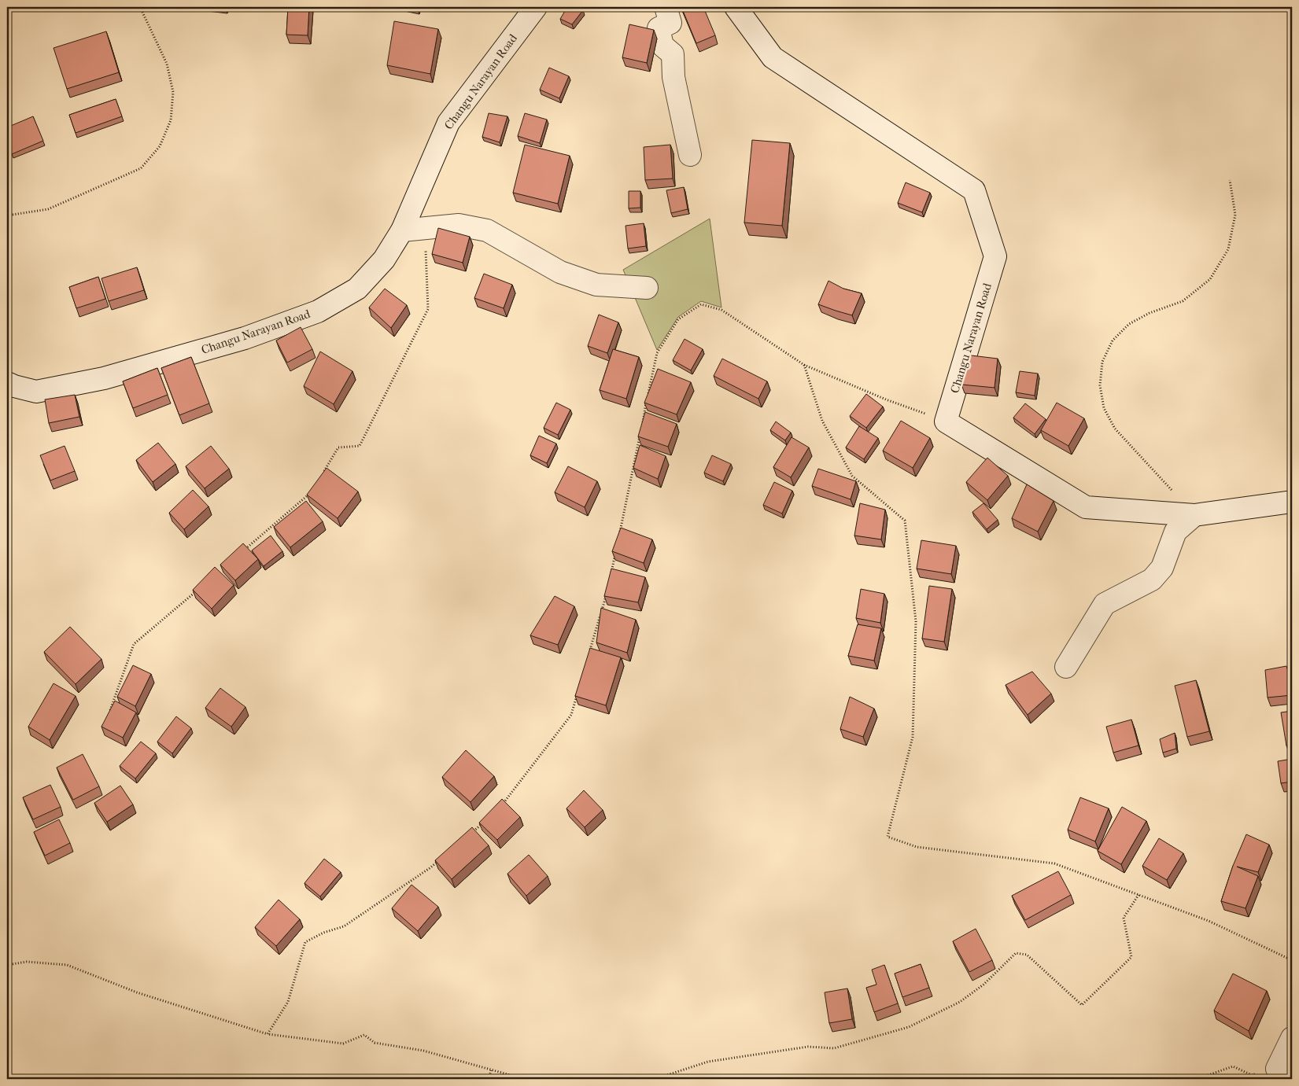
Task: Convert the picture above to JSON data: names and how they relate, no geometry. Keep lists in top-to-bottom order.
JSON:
{
  "streets": {
    "main road": ["Changu Narayan Road"]
  }
}
